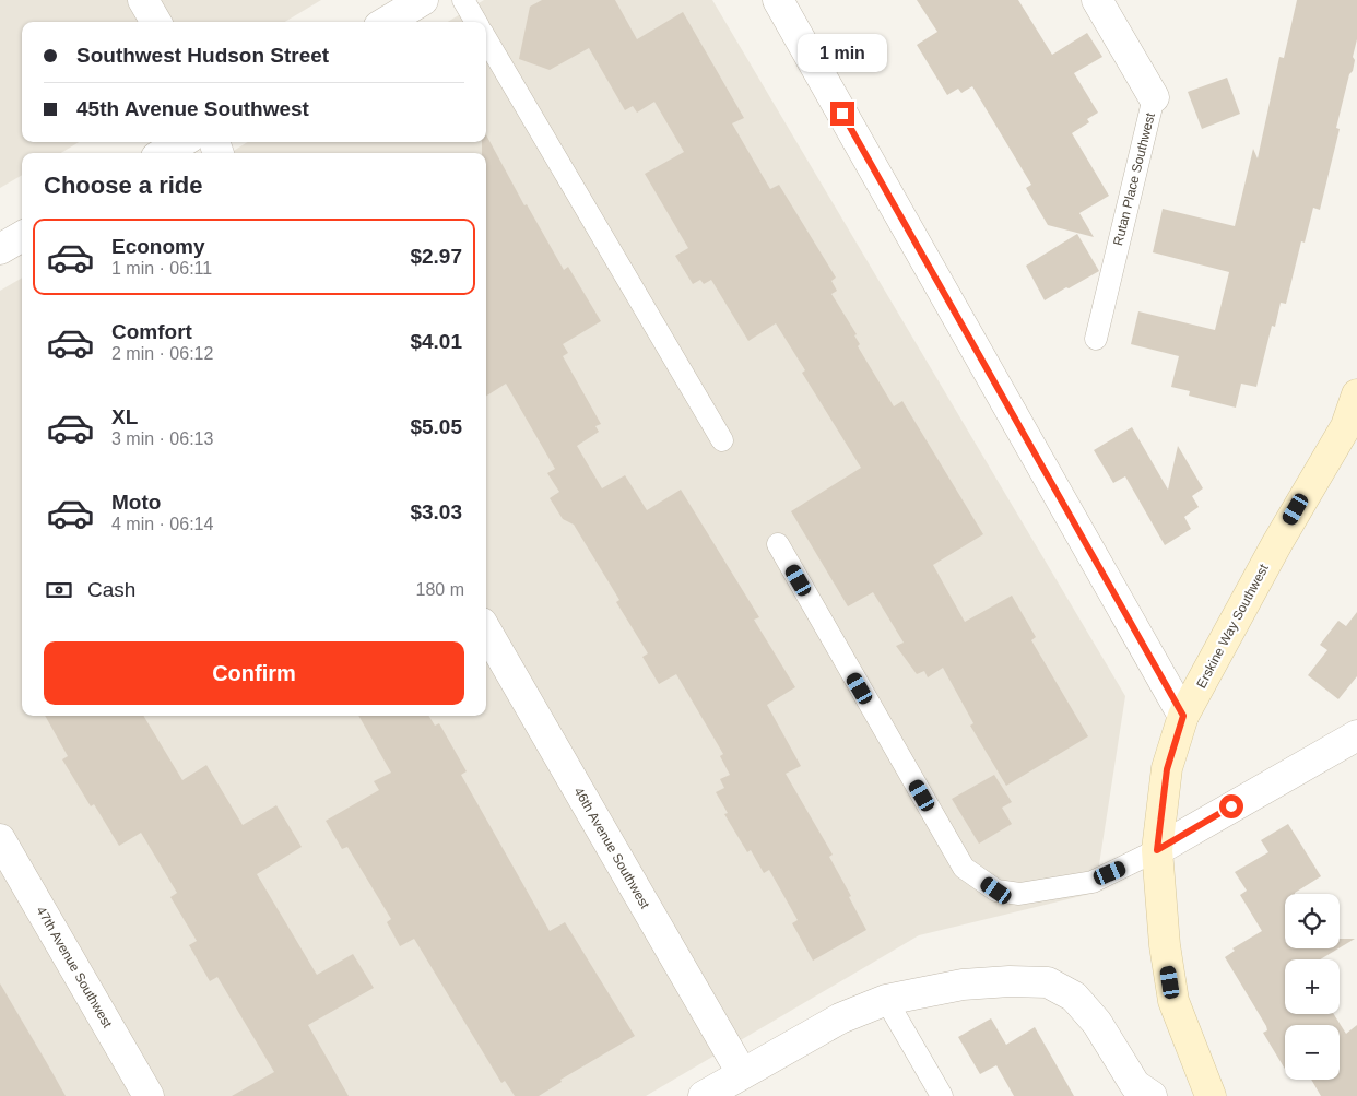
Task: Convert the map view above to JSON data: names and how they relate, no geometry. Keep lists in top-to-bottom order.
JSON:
{
  "streets": {
    "street": [
      "Rutan Place Southwest",
      "Erskine Way Southwest",
      "46th Avenue Southwest",
      "47th Avenue Southwest"
    ]
  },
  "page": {
    "banner": ["Southwest Hudson Street", "45th Avenue Southwest"],
    "bubble": "1 min",
    "heading": "Choose a ride",
    "list": [
      {
        "name": "Economy",
        "note": "1 min · 06:11",
        "value": "$2.97"
      },
      {
        "name": "Comfort",
        "note": "2 min · 06:12",
        "value": "$4.01"
      },
      {
        "name": "XL",
        "note": "3 min · 06:13",
        "value": "$5.05"
      },
      {
        "name": "Moto",
        "note": "4 min · 06:14",
        "value": "$3.03"
      }
    ],
    "pay": ["Cash", "180 m"],
    "buttons": "Confirm",
    "map_buttons": ["+", "−"]
  }
}
